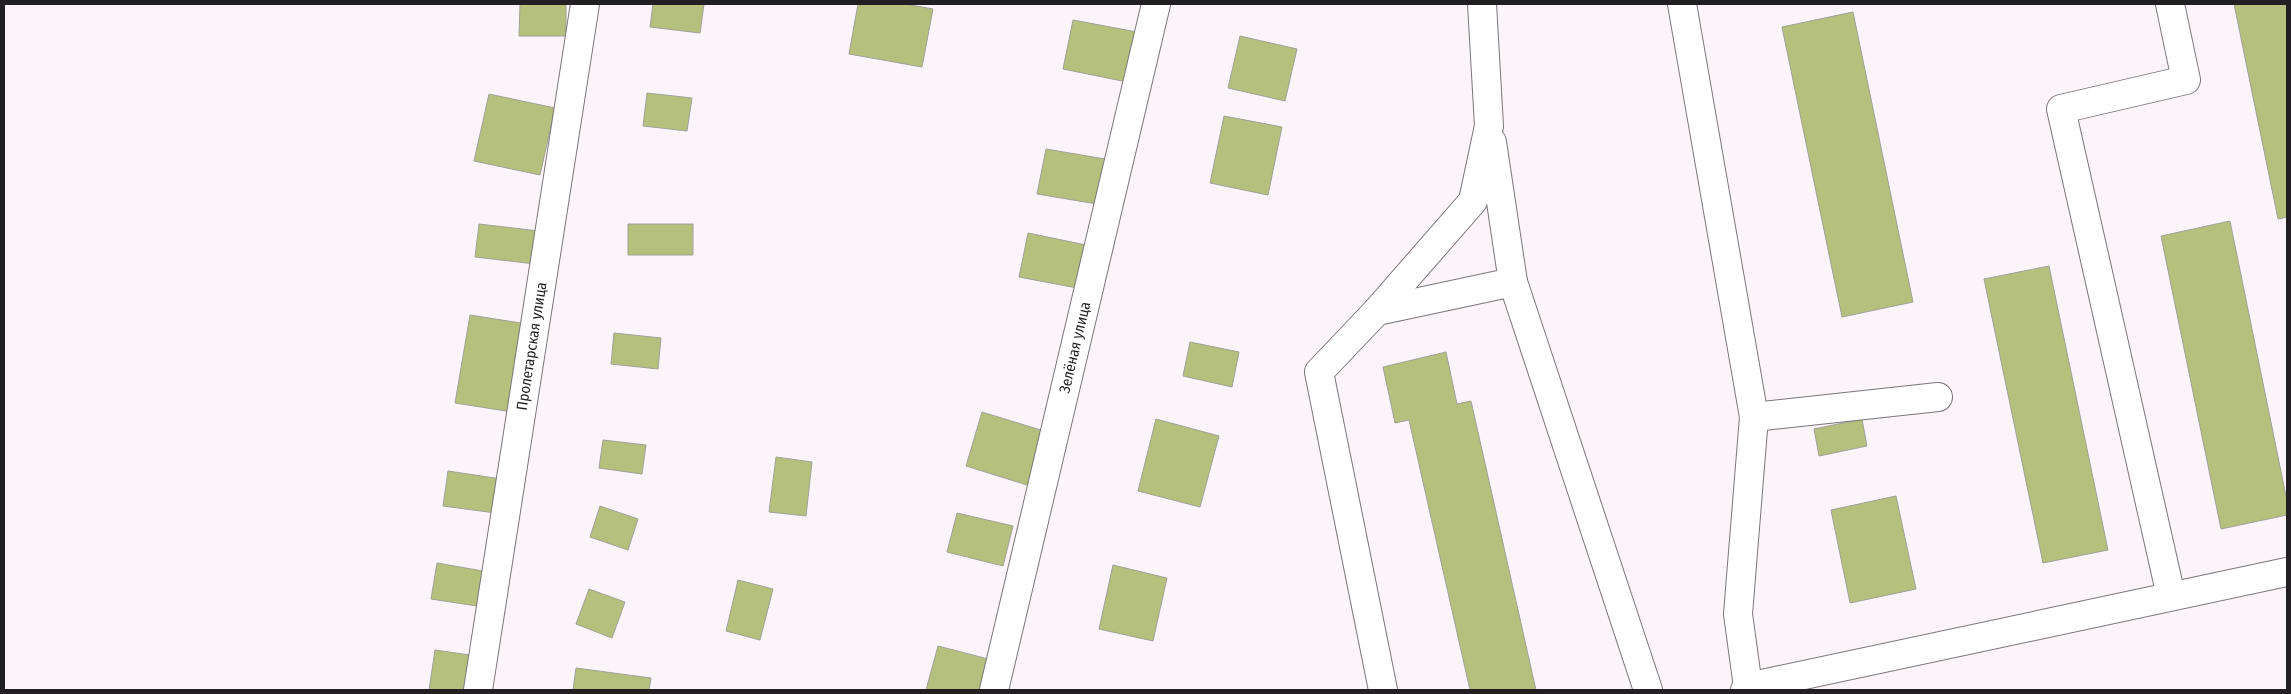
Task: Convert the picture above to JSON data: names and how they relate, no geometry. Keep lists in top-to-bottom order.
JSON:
{
  "streets": {
    "street": ["Пролетарская улица", "Зелёная улица"]
  }
}
